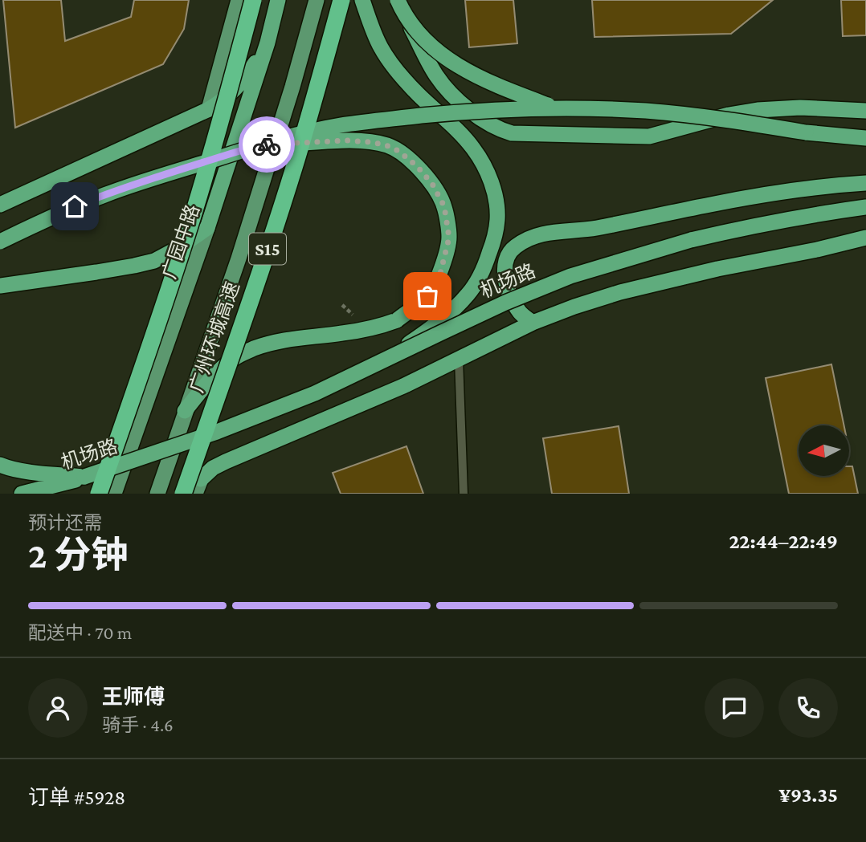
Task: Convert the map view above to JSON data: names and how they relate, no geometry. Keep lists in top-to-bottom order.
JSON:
{
  "streets": {
    "highway": [
      "广园中路",
      "S15",
      "机场路",
      "广州环城高速"
    ]
  },
  "north": "left",
  "page": {
    "heading": ["2 分钟", "预计还需", "22:44–22:49"],
    "panel": [
      "王师傅",
      "骑手 · 4.6",
      "订单 #5928",
      "¥93.35"
    ],
    "bar": "配送中 · 70 m"
  }
}
